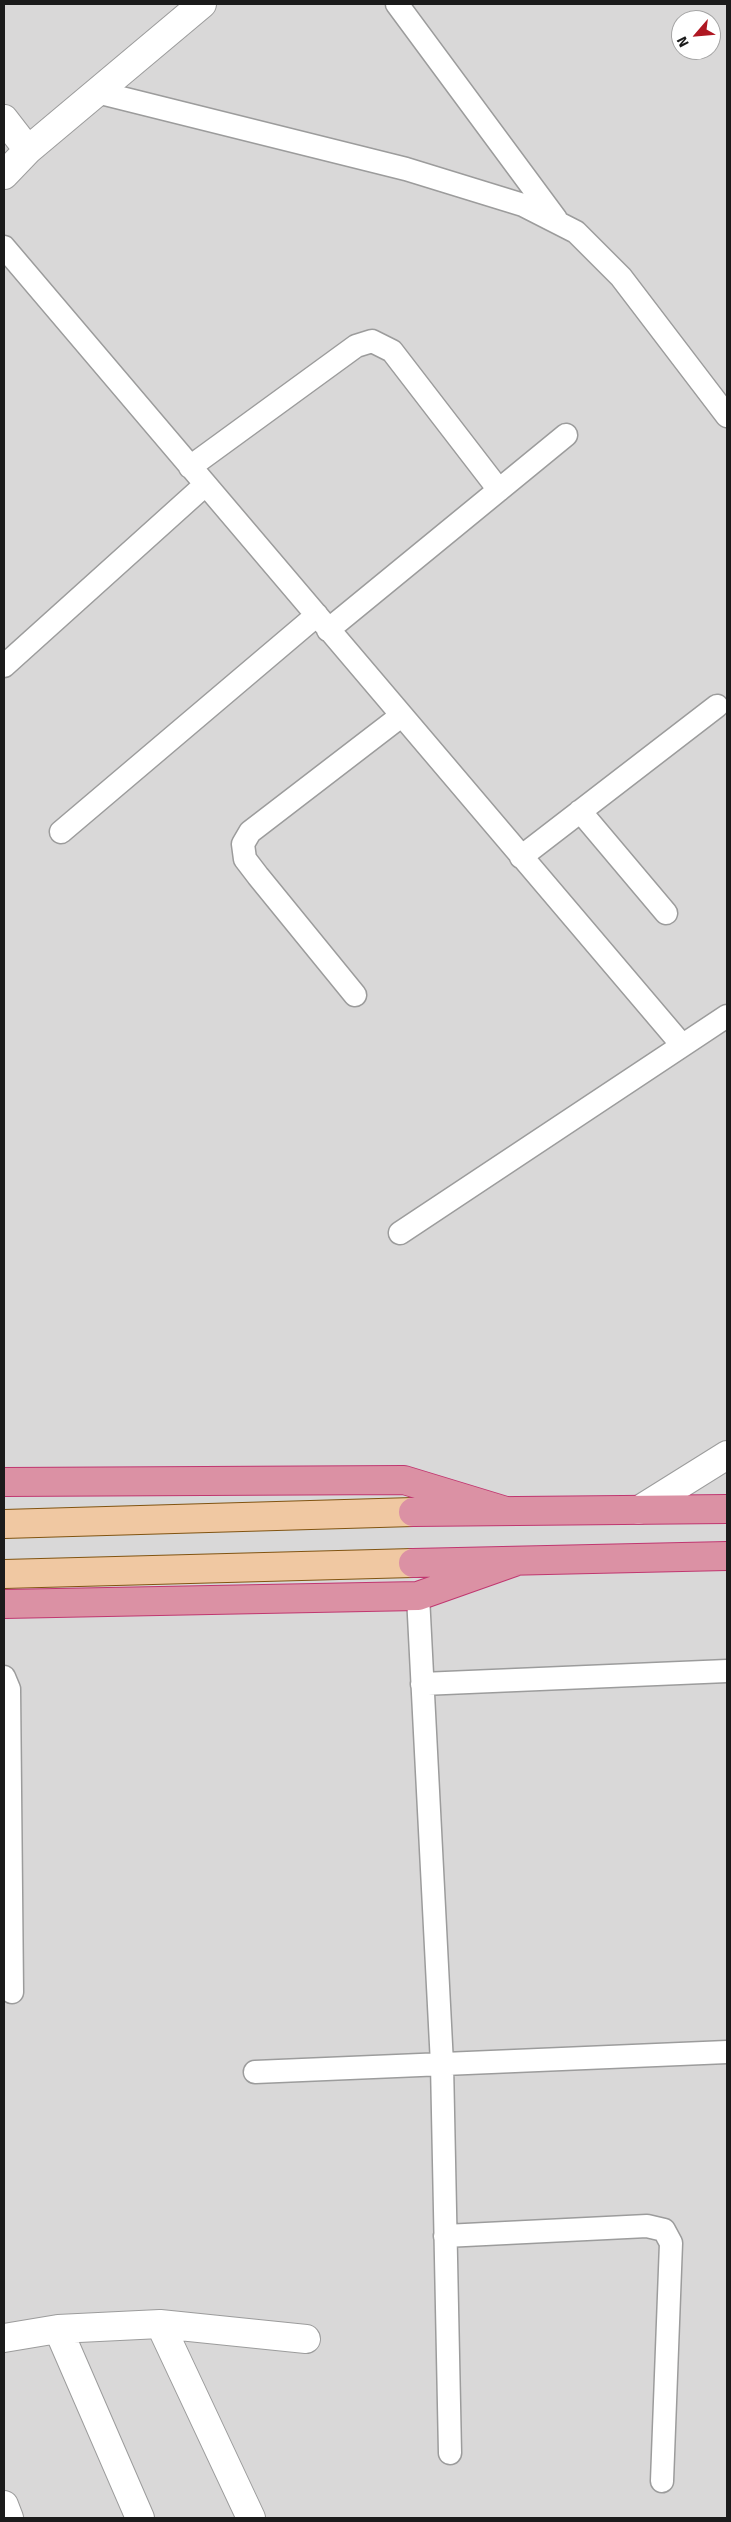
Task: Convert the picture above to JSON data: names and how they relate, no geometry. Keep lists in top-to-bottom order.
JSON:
{
  "north": "bottom left"
}
